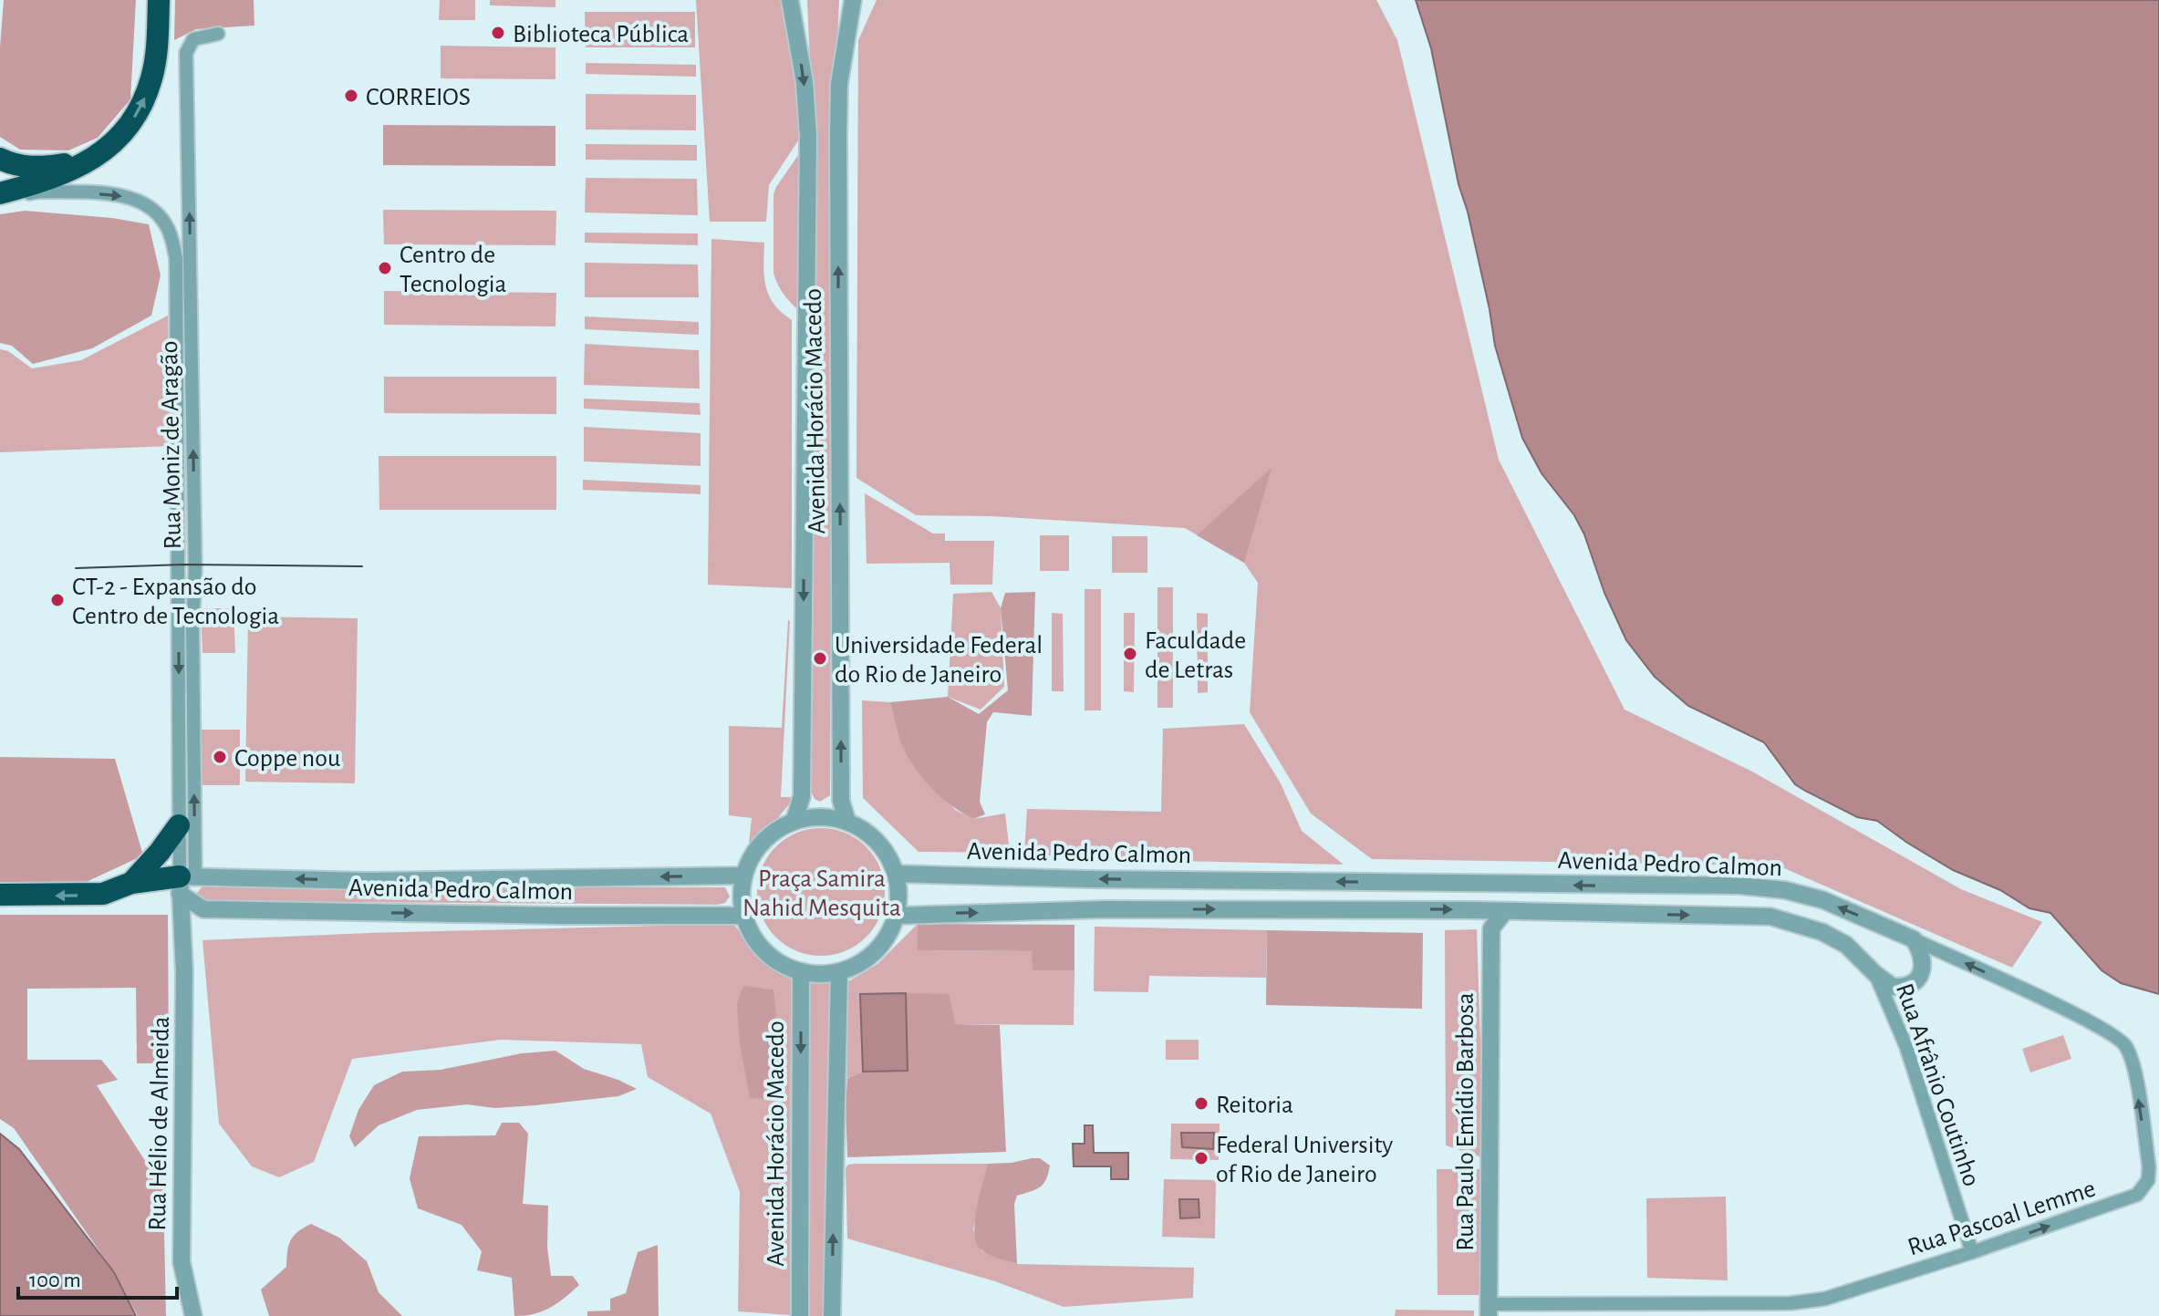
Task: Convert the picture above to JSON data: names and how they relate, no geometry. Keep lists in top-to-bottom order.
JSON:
{
  "streets": {
    "street": [
      "Avenida Horácio Macedo",
      "Rua Moniz de Aragão",
      "Avenida Pedro Calmon",
      "Rua Afrânio Coutinho",
      "Rua Paulo Emídio Barbosa",
      "Rua Hélio de Almeida",
      "Rua Pascoal Lemme"
    ]
  },
  "crossings": [
    ["Avenida Horácio Macedo", "Avenida Pedro Calmon"],
    ["Rua Moniz de Aragão", "Avenida Pedro Calmon"],
    ["Rua Moniz de Aragão", "Rua Hélio de Almeida"],
    ["Avenida Pedro Calmon", "Rua Afrânio Coutinho"],
    ["Avenida Pedro Calmon", "Rua Hélio de Almeida"],
    ["Avenida Pedro Calmon", "Rua Pascoal Lemme"],
    ["Rua Afrânio Coutinho", "Rua Pascoal Lemme"],
    ["Rua Paulo Emídio Barbosa", "Rua Pascoal Lemme"]
  ],
  "parks": ["Praça Samira Nahid Mesquita"],
  "places": [
    "Biblioteca Pública",
    "CORREIOS",
    "Centro de Tecnologia",
    "CT-2 - Expansão do Centro de Tecnologia",
    "Faculdade de Letras",
    "Universidade Federal do Rio de Janeiro",
    "Coppe nou",
    "Reitoria",
    "Federal University of Rio de Janeiro"
  ],
  "scale_bar": "100 m"
}
